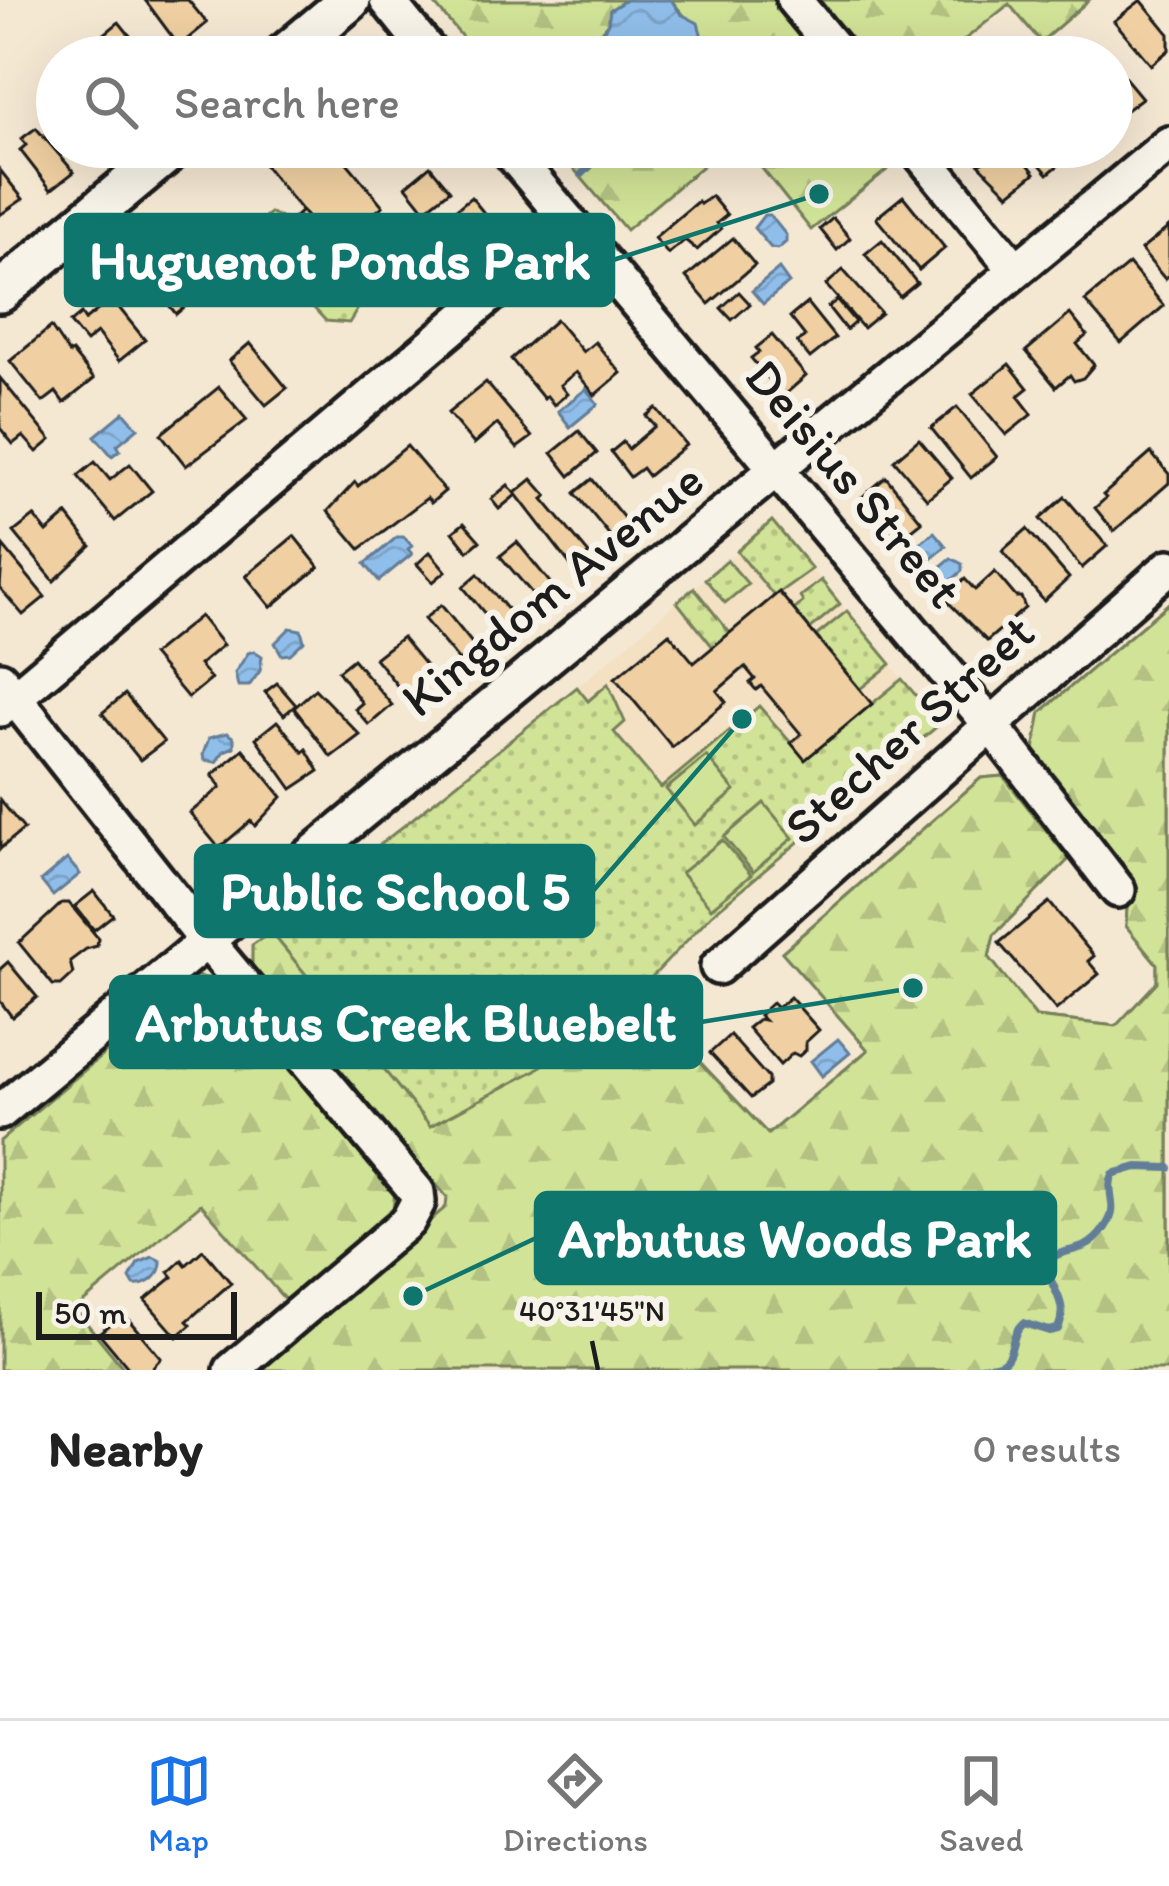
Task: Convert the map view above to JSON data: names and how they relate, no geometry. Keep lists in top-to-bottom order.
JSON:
{
  "streets": {
    "street": ["Deisius Street", "Kingdom Avenue", "Stecher Street"]
  },
  "crossings": [
    ["Deisius Street", "Kingdom Avenue"],
    ["Deisius Street", "Stecher Street"]
  ],
  "places": [
    "Huguenot Ponds Park",
    "Public School 5",
    "Arbutus Creek Bluebelt",
    "Arbutus Woods Park"
  ],
  "scale_bar": "50 m",
  "page": {
    "search": "Search here",
    "scale": "50 m",
    "heading": ["Nearby", "0 results"],
    "nav": ["Map", "Directions", "Saved"]
  },
  "coordinates": ["40°31'45\"N"]
}
